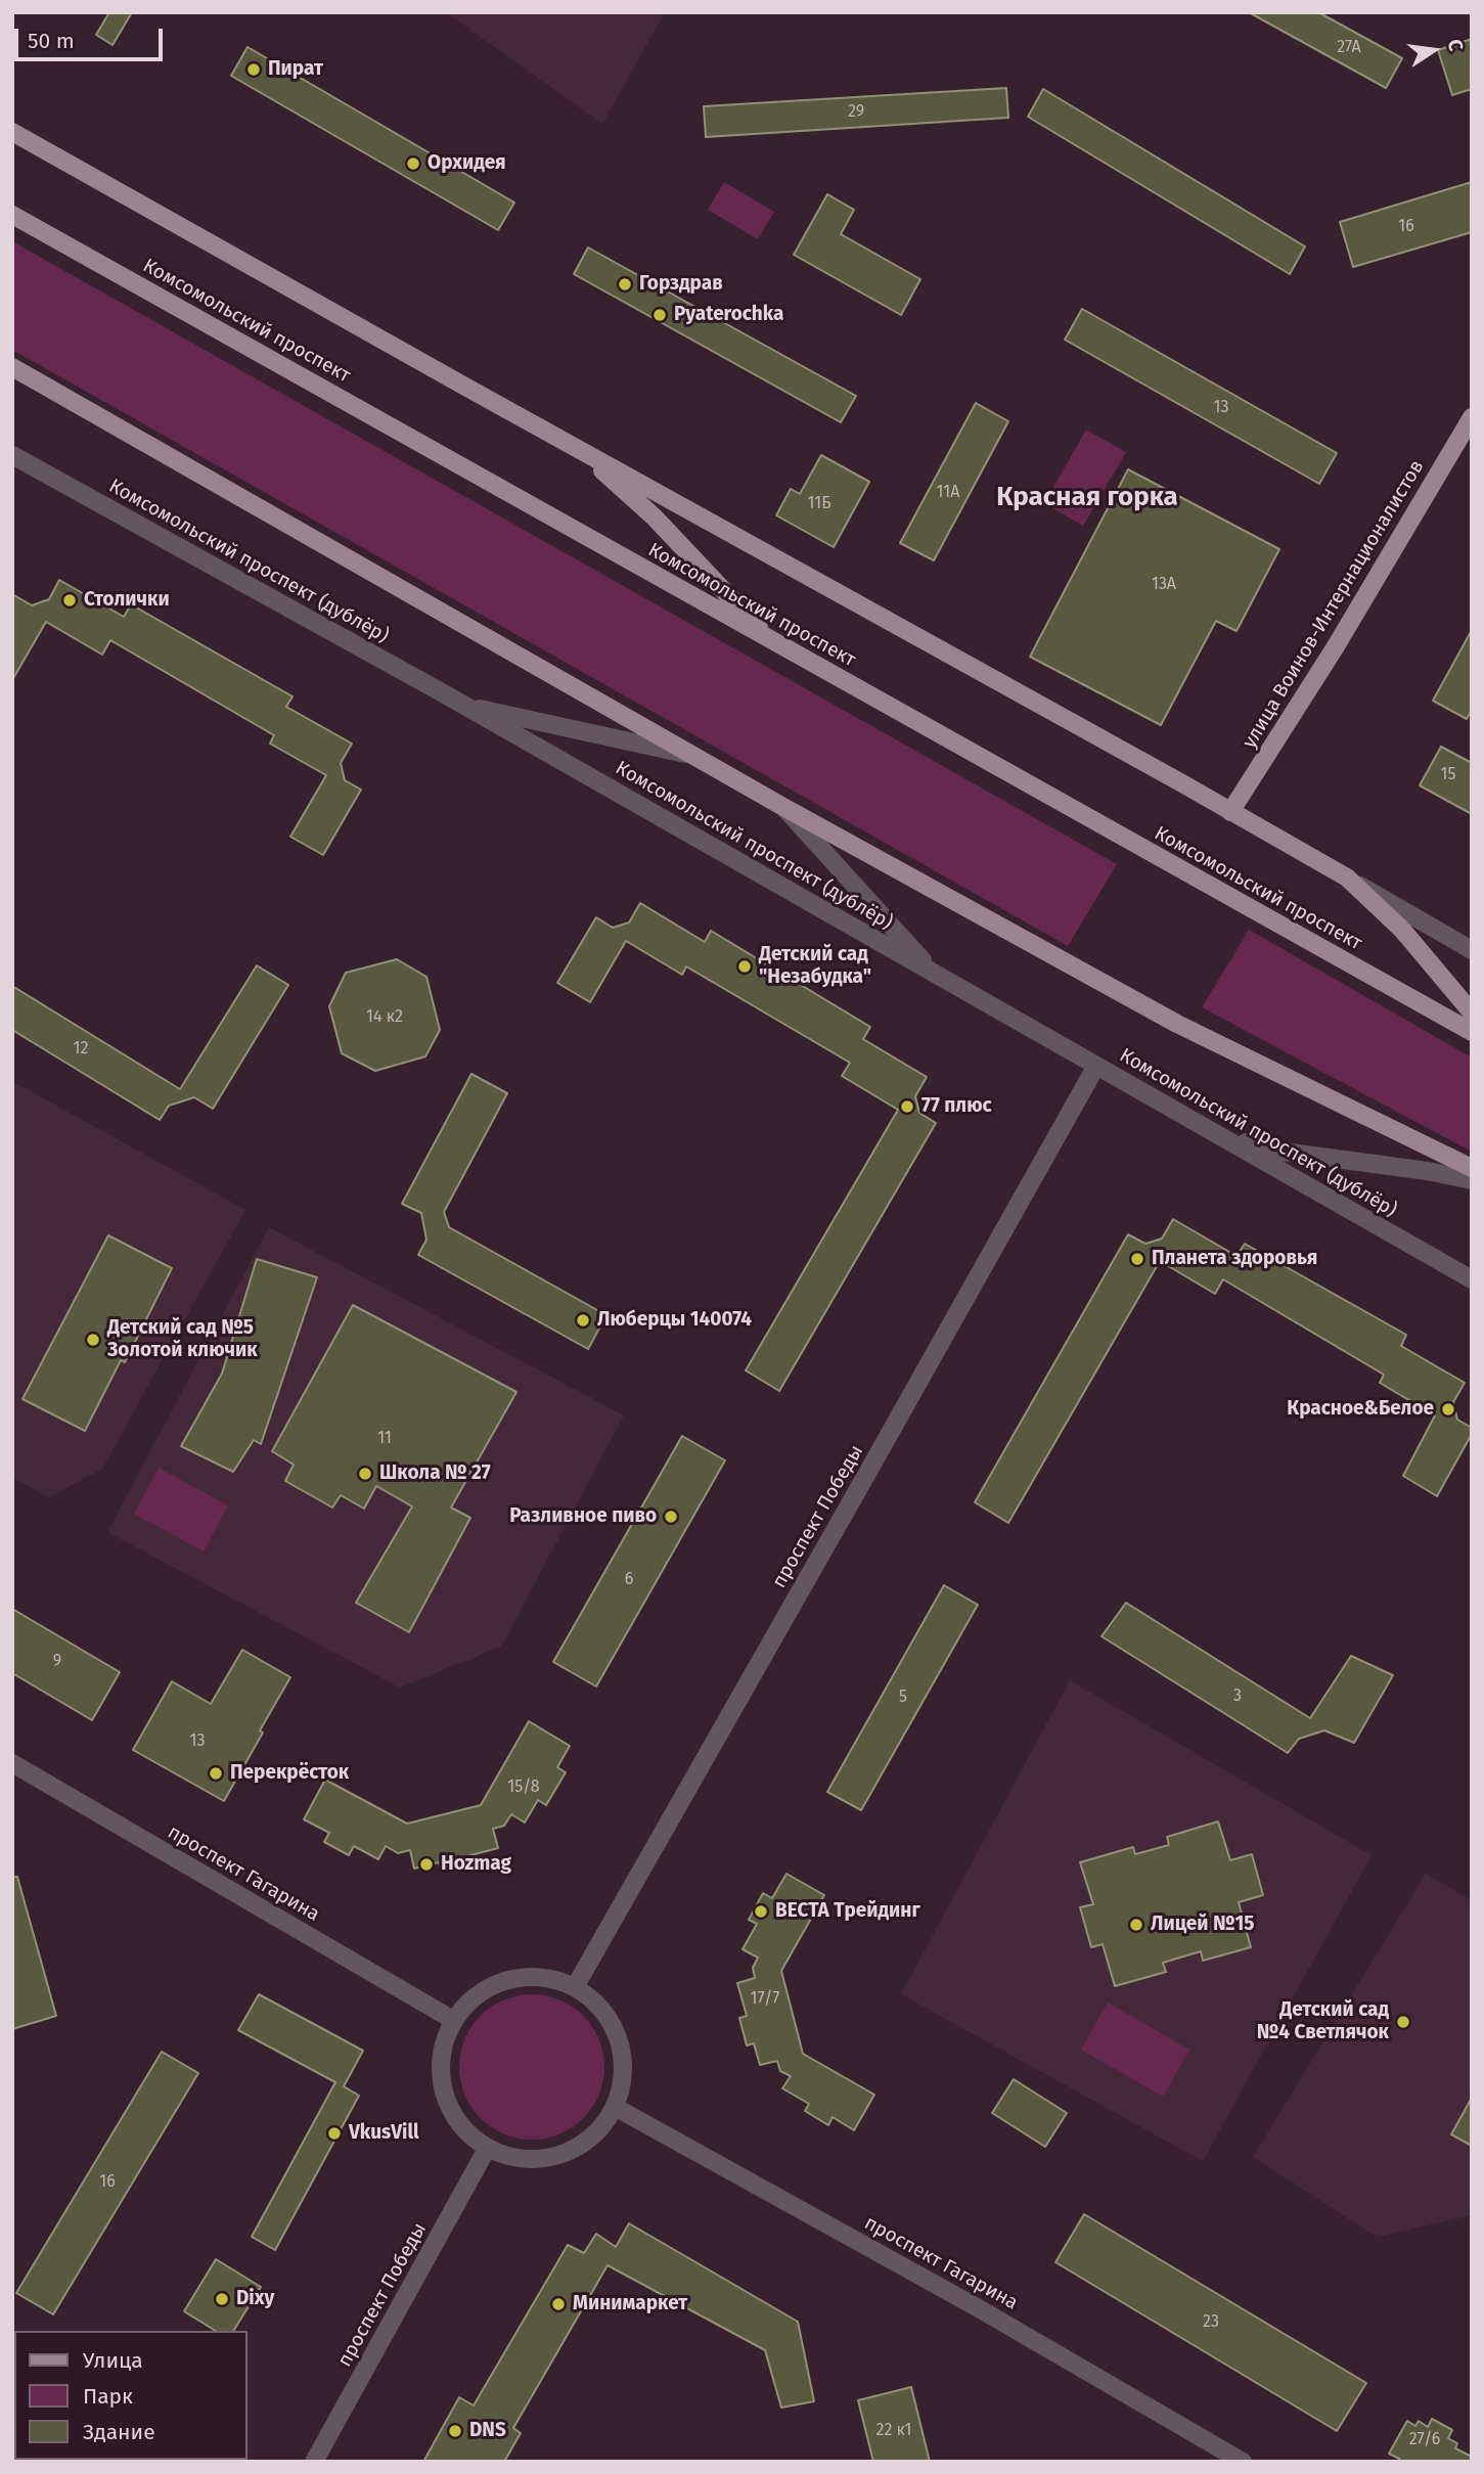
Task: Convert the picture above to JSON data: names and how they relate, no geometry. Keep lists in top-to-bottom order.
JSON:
{
  "streets": {
    "main road": ["Комсомольский проспект", "улица Воинов-Интернационалистов"],
    "street": ["Комсомольский проспект (дублёр)", "проспект Победы", "проспект Гагарина"]
  },
  "crossings": [
    ["Комсомольский проспект (дублёр)", "проспект Победы"],
    ["проспект Победы", "проспект Гагарина"]
  ],
  "districts": ["Красная горка"],
  "places": [
    "Пират",
    "Орхидея",
    "Горздрав",
    "Pyaterochka",
    "Столички",
    "Детский сад \"Незабудка\"",
    "77 плюс",
    "Планета здоровья",
    "Люберцы 140074",
    "Детский сад №5 Золотой ключик",
    "Красное&Белое",
    "Школа № 27",
    "Разливное пиво",
    "Перекрёсток",
    "Hozmag",
    "ВЕСТА Трейдинг",
    "Лицей №15",
    "Детский сад №4 Светлячок",
    "VkusVill",
    "Dixy",
    "Минимаркет",
    "DNS"
  ],
  "house_numbers": [
    "27А",
    "29",
    "16",
    "13",
    "11А",
    "11Б",
    "13А",
    "15",
    "14 к2",
    "12",
    "11",
    "6",
    "9",
    "3",
    "5",
    "13",
    "15/8",
    "17/7",
    "16",
    "23",
    "22 к1",
    "27/6"
  ],
  "legend": ["Улица", "Парк", "Здание"],
  "scale_bar": "50 m",
  "north": "right"
}
